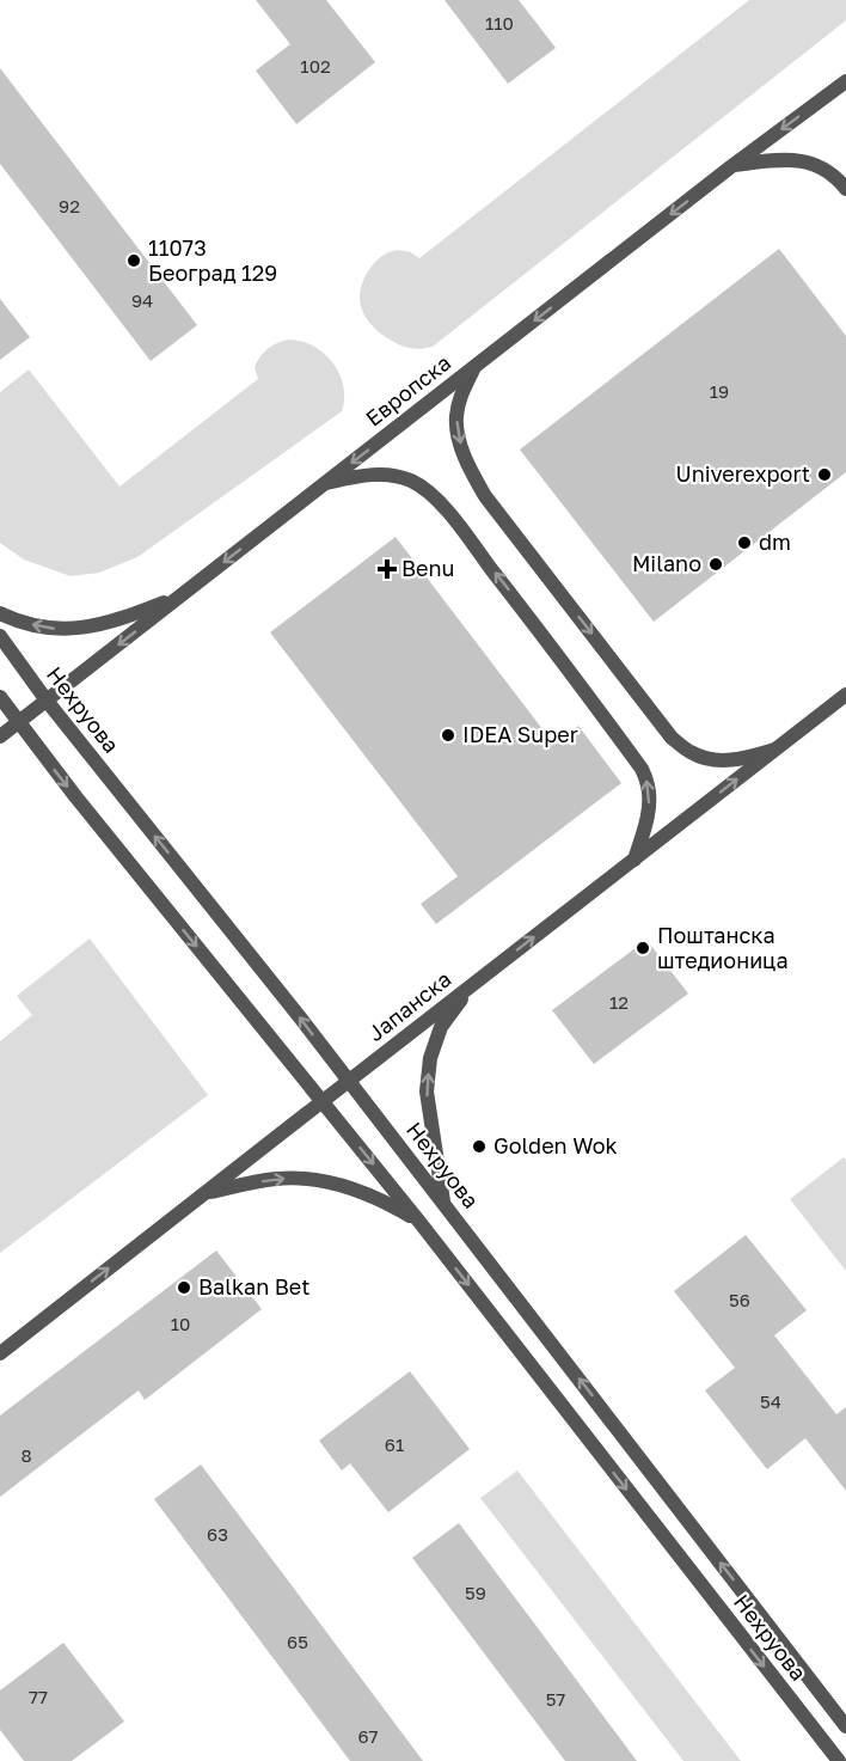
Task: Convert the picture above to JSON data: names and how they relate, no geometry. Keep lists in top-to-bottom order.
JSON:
{
  "streets": {
    "street": ["Европска", "Нехруова", "Јапанска"]
  },
  "crossings": [
    ["Европска", "Нехруова"],
    ["Нехруова", "Јапанска"]
  ],
  "one_way": ["Европска", "Јапанска"],
  "places": {
    "other": [
      "11073 Београд 129",
      "Univerexport",
      "dm",
      "Milano",
      "IDEA Super",
      "Поштанска штедионица",
      "Golden Wok",
      "Balkan Bet"
    ],
    "health": ["Benu"]
  },
  "house_numbers": [
    "110",
    "102",
    "92",
    "94",
    "19",
    "12",
    "56",
    "10",
    "54",
    "61",
    "8",
    "63",
    "59",
    "65",
    "77",
    "57",
    "67"
  ]
}
